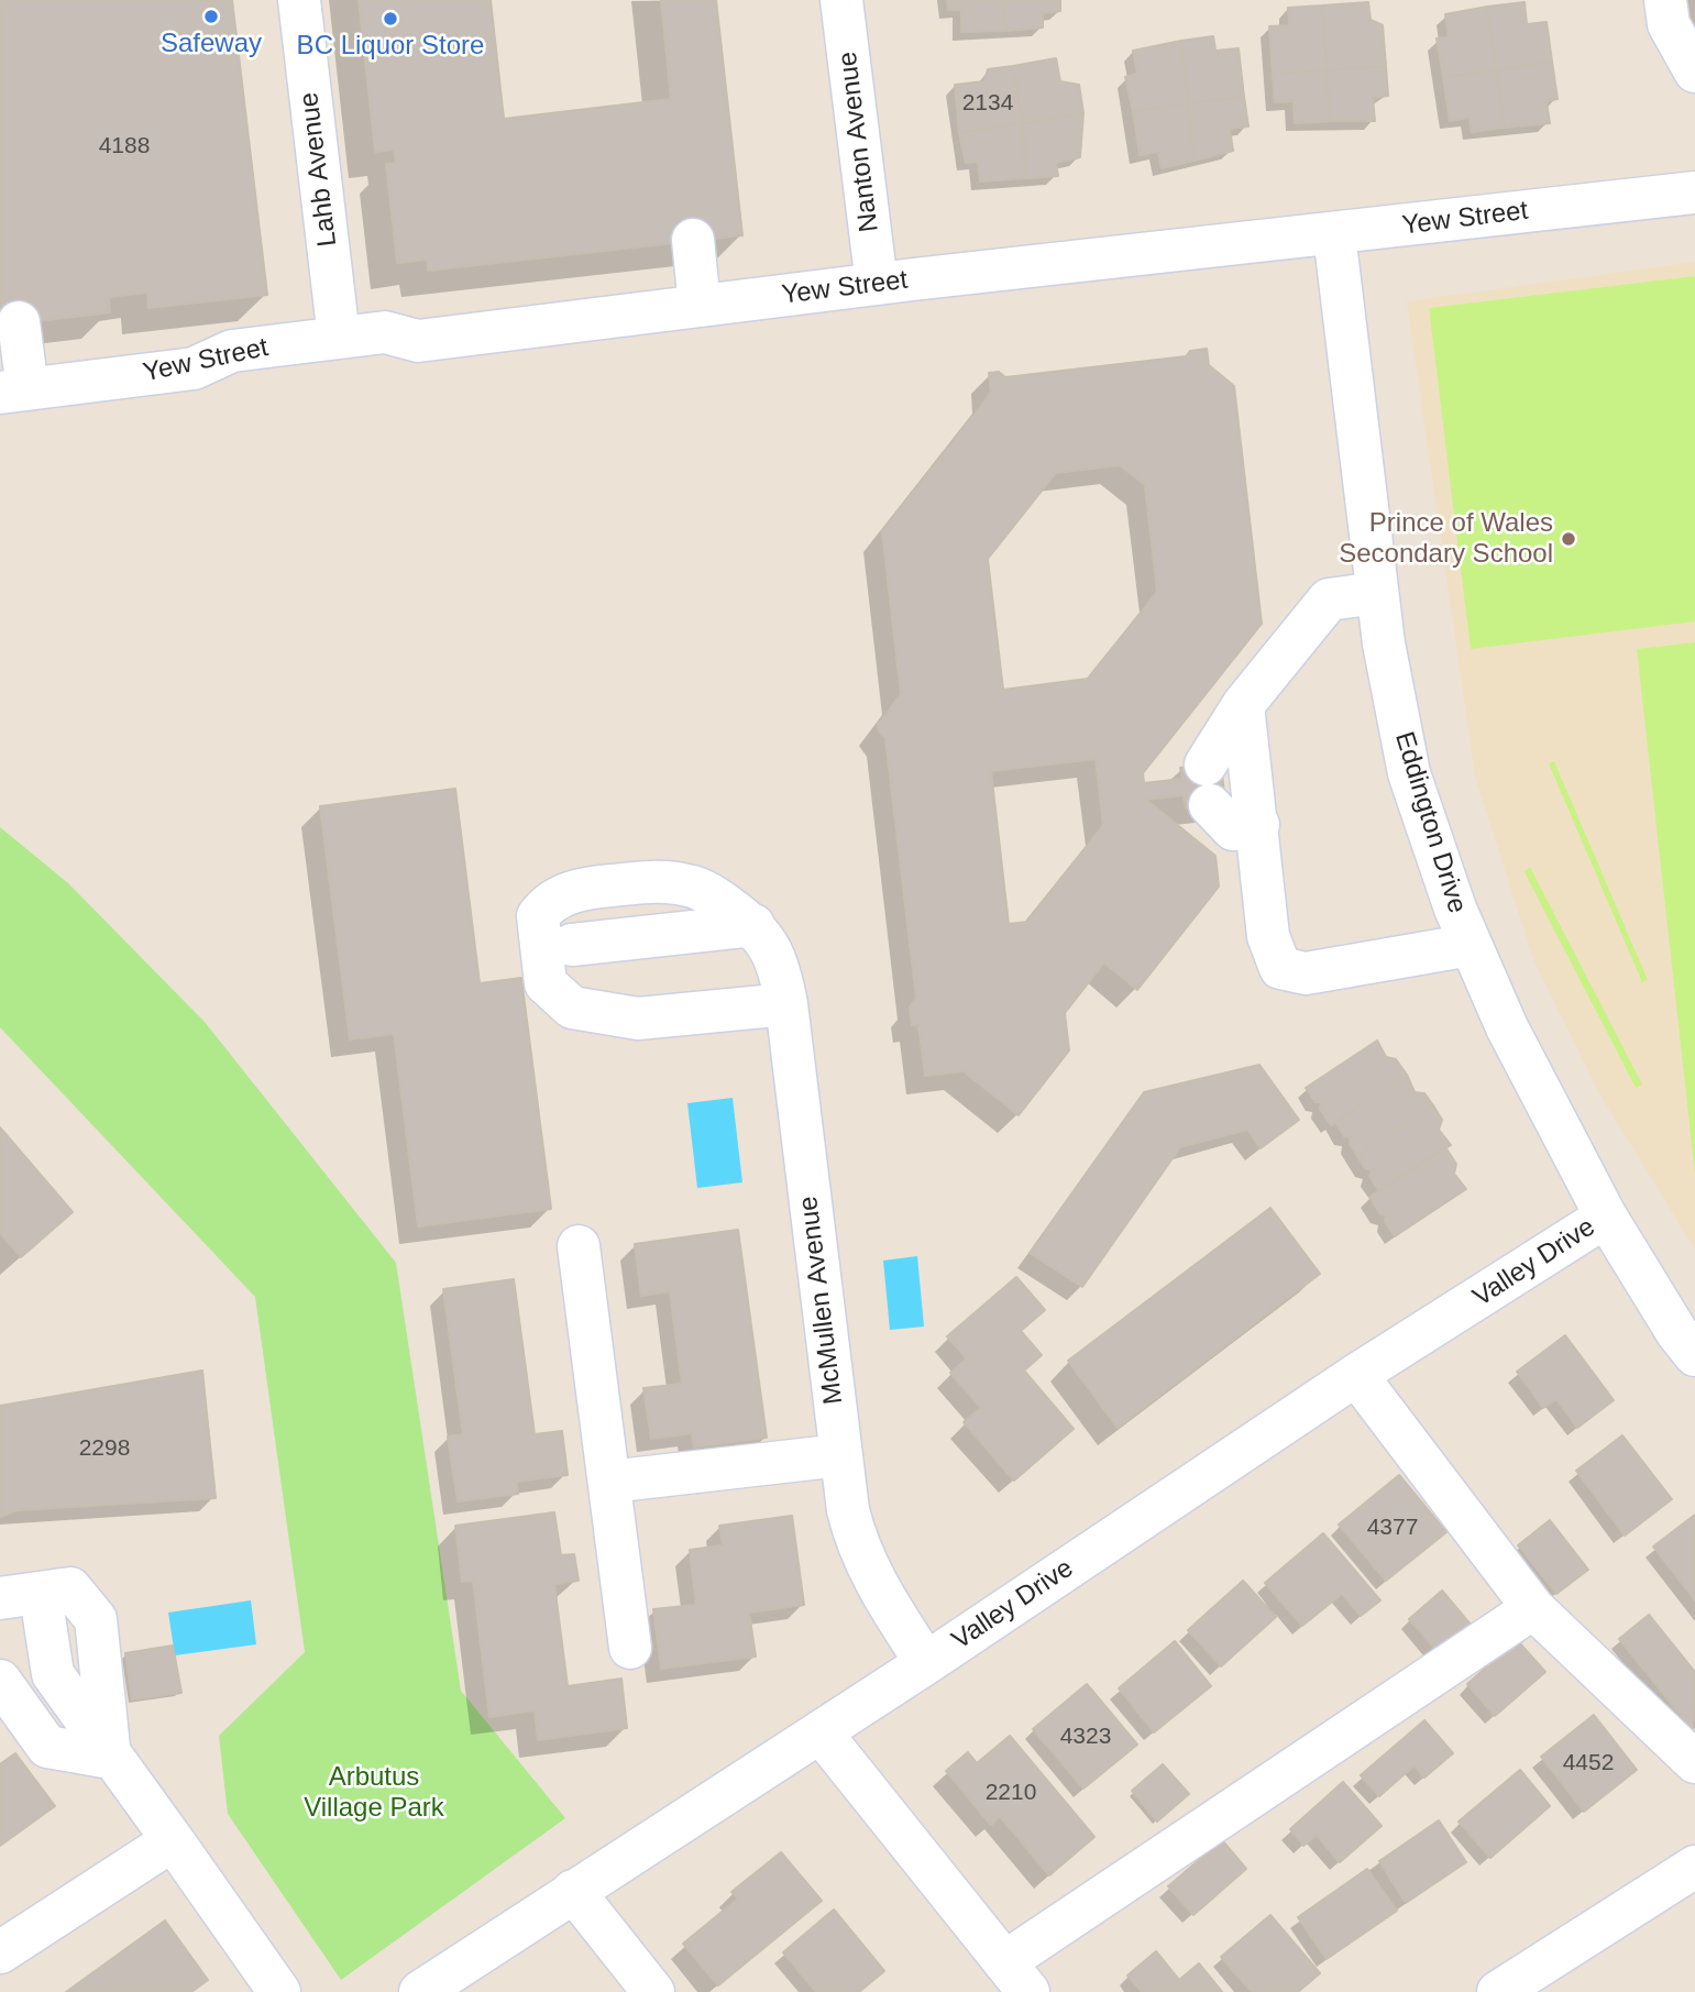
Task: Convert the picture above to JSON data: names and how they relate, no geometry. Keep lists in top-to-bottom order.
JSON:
{
  "streets": {
    "street": [
      "Nanton Avenue",
      "Lahb Avenue",
      "Yew Street",
      "Eddington Drive",
      "Valley Drive",
      "McMullen Avenue"
    ]
  },
  "crossings": [
    ["Nanton Avenue", "Yew Street"],
    ["Lahb Avenue", "Yew Street"],
    ["Yew Street", "Eddington Drive"],
    ["Eddington Drive", "Valley Drive"],
    ["Valley Drive", "McMullen Avenue"]
  ],
  "parks": ["Arbutus Village Park"],
  "places": ["Safeway", "BC Liquor Store", "Prince of Wales Secondary School"],
  "house_numbers": [
    "2134",
    "4188",
    "2298",
    "4377",
    "4323",
    "4452",
    "2210"
  ]
}
